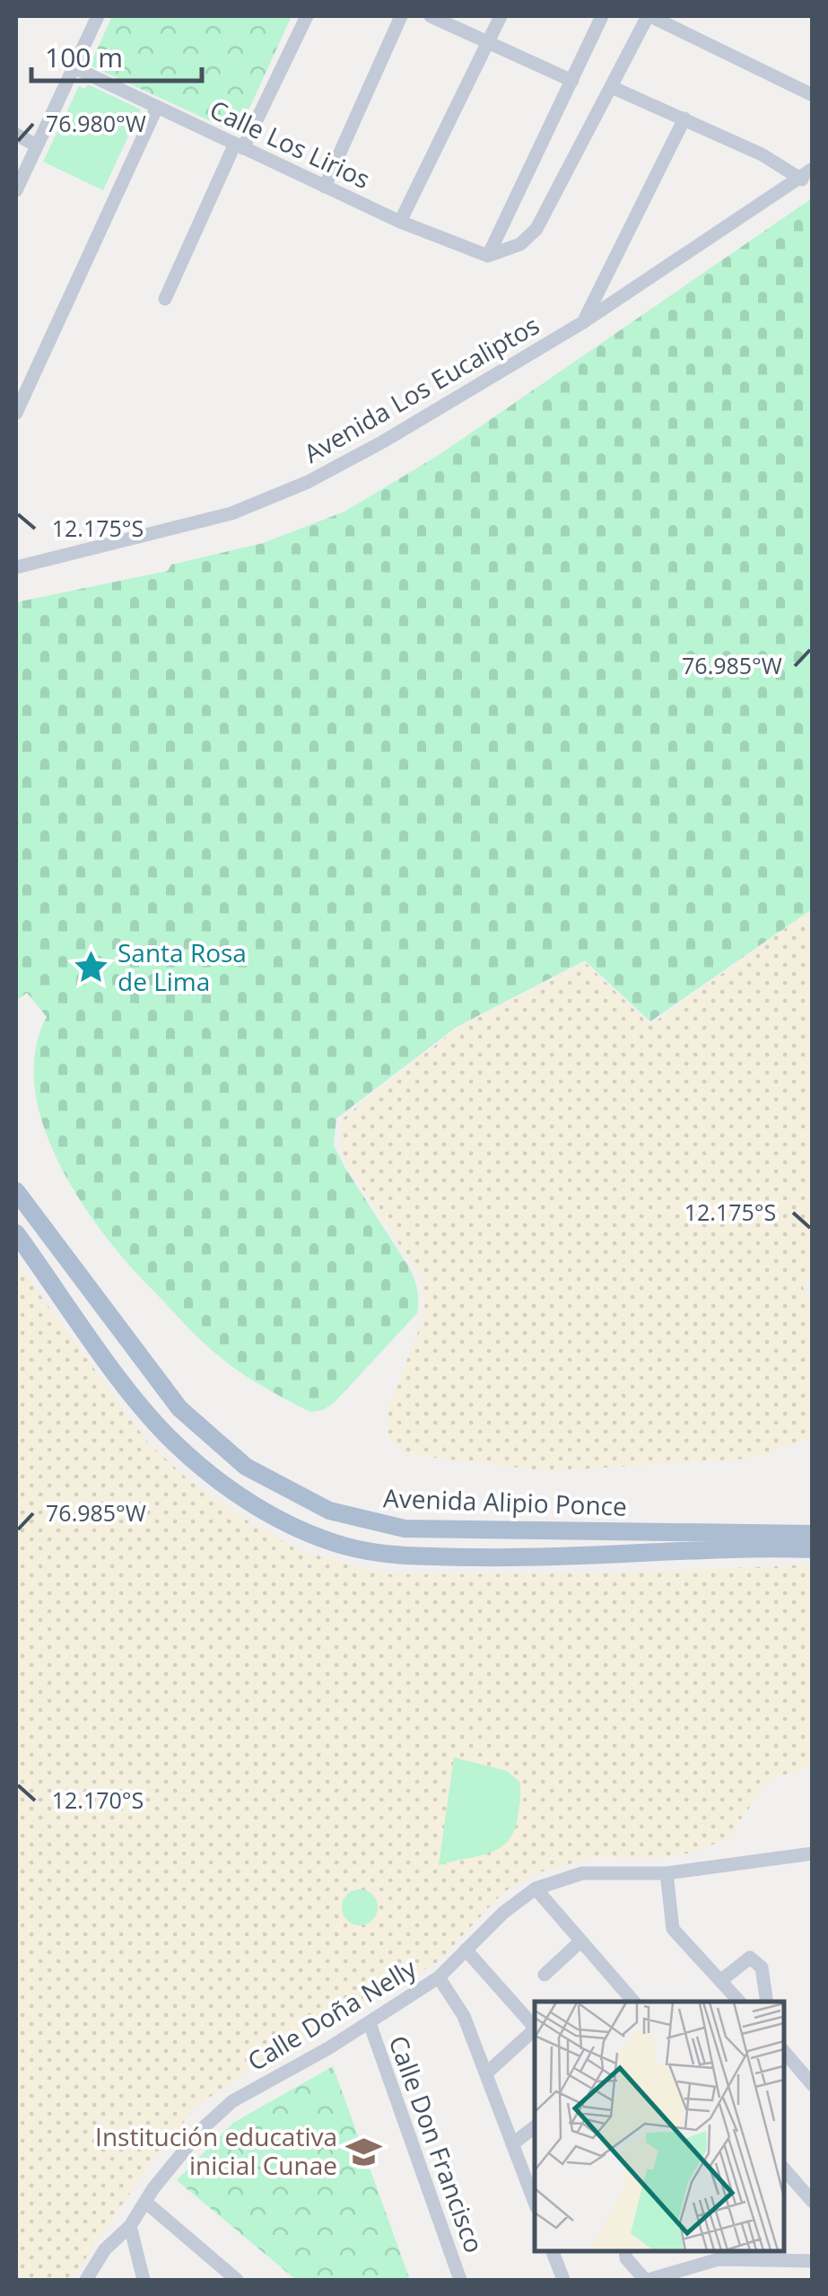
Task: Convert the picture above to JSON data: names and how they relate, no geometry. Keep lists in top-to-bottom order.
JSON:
{
  "streets": {
    "main road": ["Avenida Alipio Ponce"],
    "street": [
      "Calle Los Lirios",
      "Avenida Los Eucaliptos",
      "Calle Doña Nelly",
      "Calle Don Francisco"
    ]
  },
  "crossings": [
    ["Calle Doña Nelly", "Calle Don Francisco"]
  ],
  "places": {
    "place": ["Santa Rosa de Lima"],
    "school or university": ["Institución educativa inicial Cunae"]
  },
  "scale_bar": "100 m",
  "coordinates": [
    "76.980°W",
    "12.175°S",
    "76.985°W",
    "12.170°S"
  ]
}
